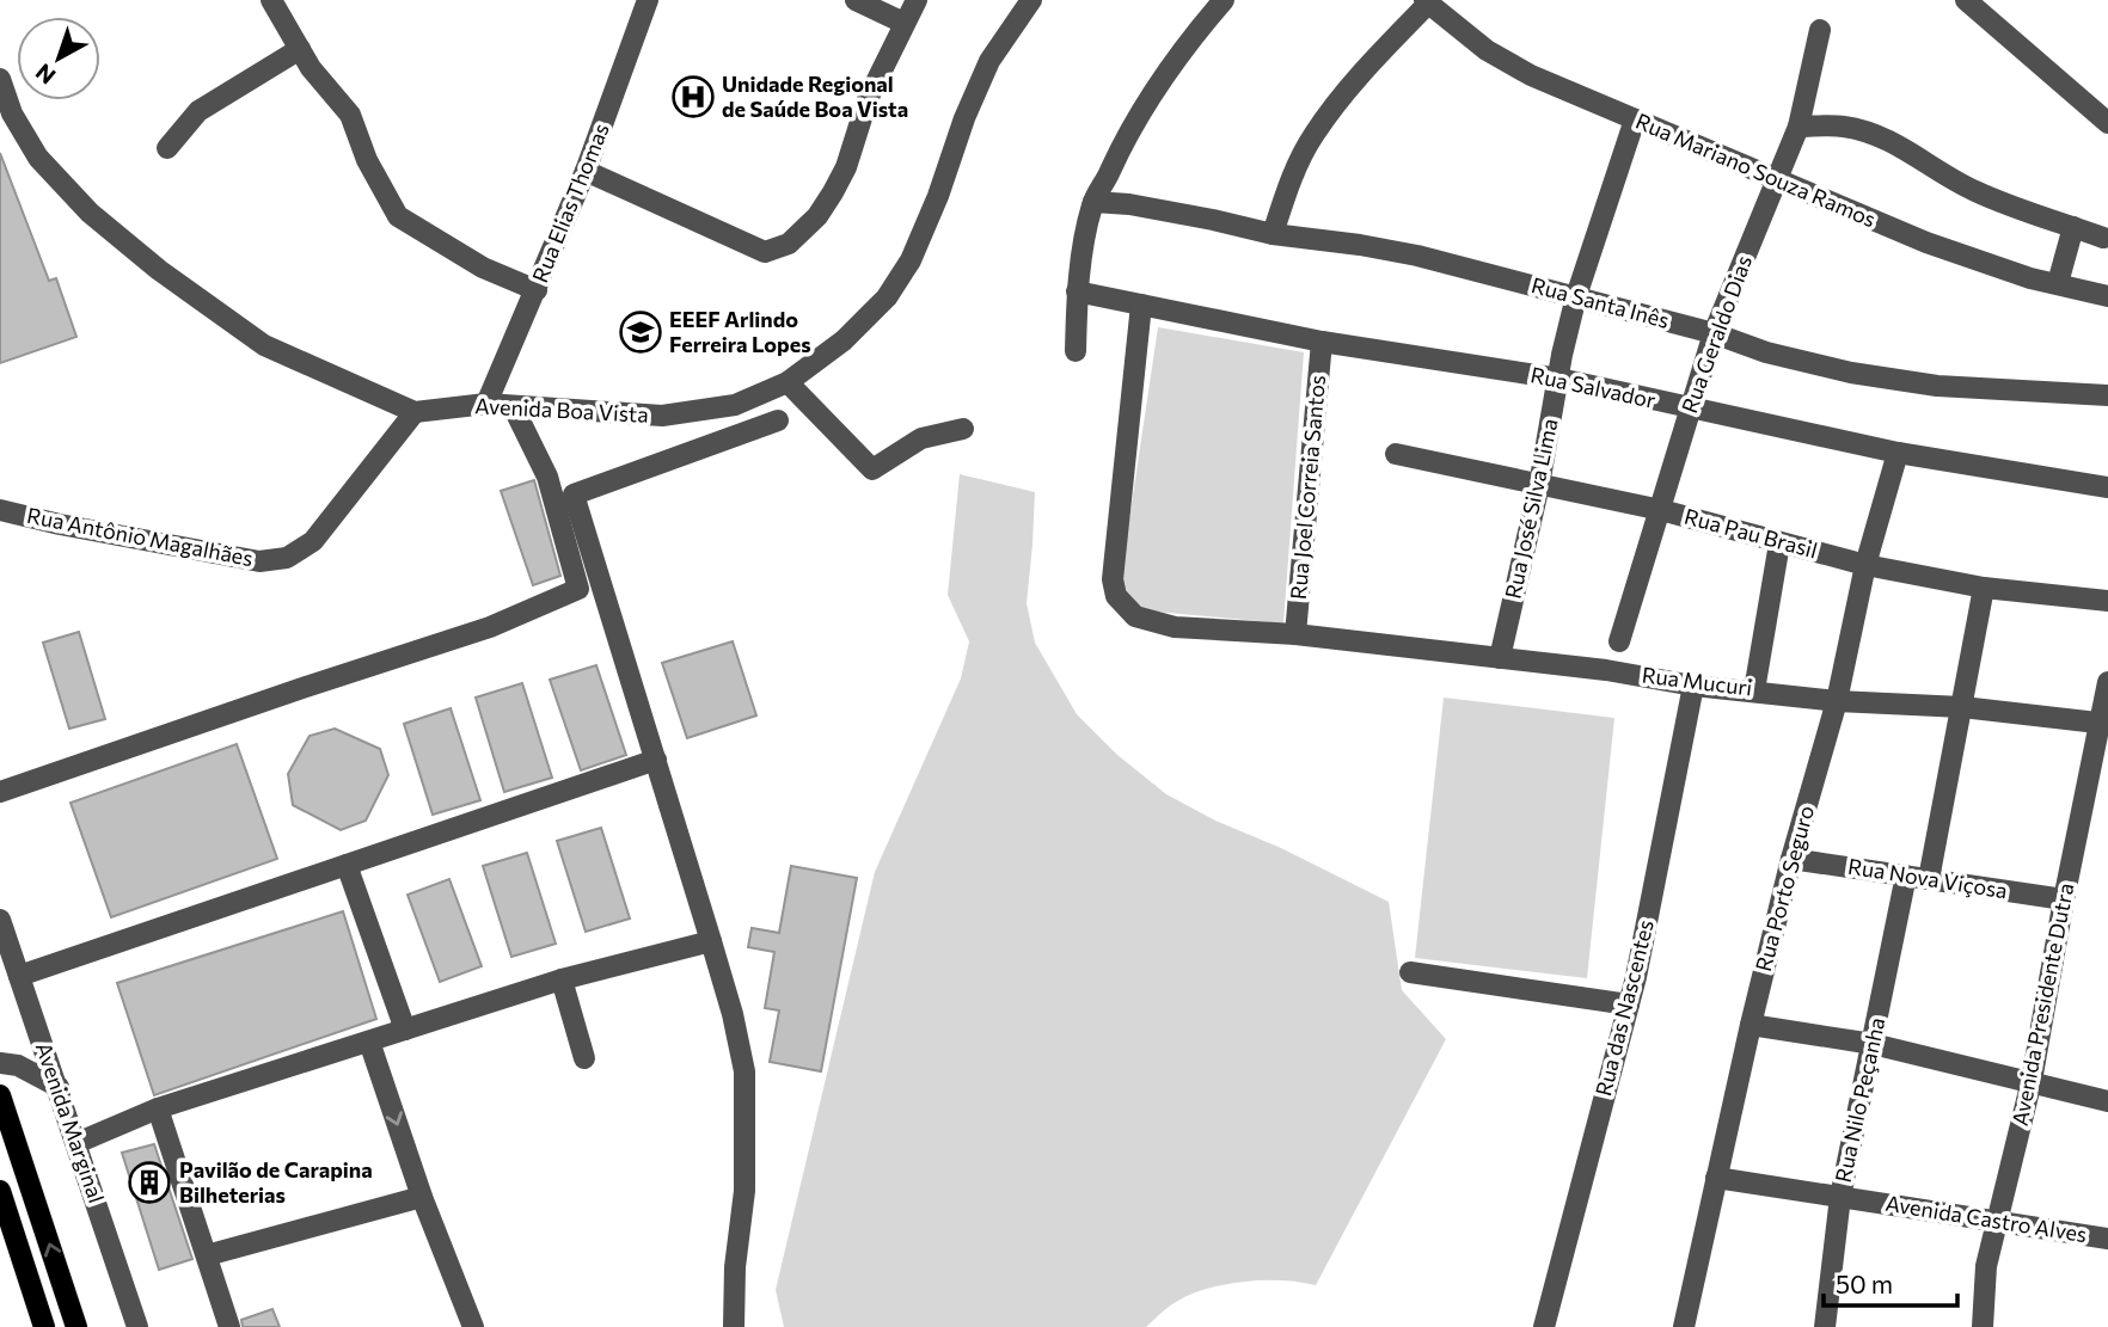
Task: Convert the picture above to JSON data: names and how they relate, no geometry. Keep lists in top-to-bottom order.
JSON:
{
  "streets": {
    "street": [
      "Rua Mariano Souza Ramos",
      "Rua Elias Thomas",
      "Rua Santa Inês",
      "Rua Geraldo Dias",
      "Rua Salvador",
      "Avenida Boa Vista",
      "Rua Joel Correia Santos",
      "Rua José Silva Lima",
      "Rua Pau Brasil",
      "Rua Antônio Magalhães",
      "Rua Mucuri",
      "Rua Nova Viçosa",
      "Rua Porto Seguro",
      "Avenida Presidente Dutra",
      "Rua das Nascentes",
      "Rua Nilo Peçanha",
      "Avenida Marginal",
      "Avenida Castro Alves"
    ]
  },
  "crossings": [
    ["Rua Mariano Souza Ramos", "Rua Geraldo Dias"],
    ["Rua Mariano Souza Ramos", "Rua José Silva Lima"],
    ["Rua Elias Thomas", "Avenida Boa Vista"],
    ["Rua Santa Inês", "Rua Geraldo Dias"],
    ["Rua Santa Inês", "Rua José Silva Lima"],
    ["Rua Geraldo Dias", "Rua Salvador"],
    ["Rua Geraldo Dias", "Rua Pau Brasil"],
    ["Rua Salvador", "Rua Joel Correia Santos"],
    ["Rua Salvador", "Rua José Silva Lima"],
    ["Rua Salvador", "Rua Mucuri"],
    ["Rua Salvador", "Rua Porto Seguro"],
    ["Avenida Boa Vista", "Rua Antônio Magalhães"],
    ["Rua Joel Correia Santos", "Rua Mucuri"],
    ["Rua José Silva Lima", "Rua Pau Brasil"],
    ["Rua José Silva Lima", "Rua Mucuri"],
    ["Rua Pau Brasil", "Rua Porto Seguro"],
    ["Rua Mucuri", "Rua Porto Seguro"],
    ["Rua Mucuri", "Avenida Presidente Dutra"],
    ["Rua Mucuri", "Rua das Nascentes"],
    ["Rua Nova Viçosa", "Rua Porto Seguro"],
    ["Rua Nova Viçosa", "Avenida Presidente Dutra"],
    ["Rua Nova Viçosa", "Rua Nilo Peçanha"],
    ["Rua Porto Seguro", "Avenida Castro Alves"],
    ["Avenida Presidente Dutra", "Avenida Castro Alves"],
    ["Rua Nilo Peçanha", "Avenida Castro Alves"]
  ],
  "places": {
    "hospital": ["Unidade Regional de Saúde Boa Vista"],
    "school or university": ["EEEF Arlindo Ferreira Lopes"],
    "building": ["Pavilão de Carapina Bilheterias"]
  },
  "scale_bar": "50 m",
  "north": "bottom left"
}
